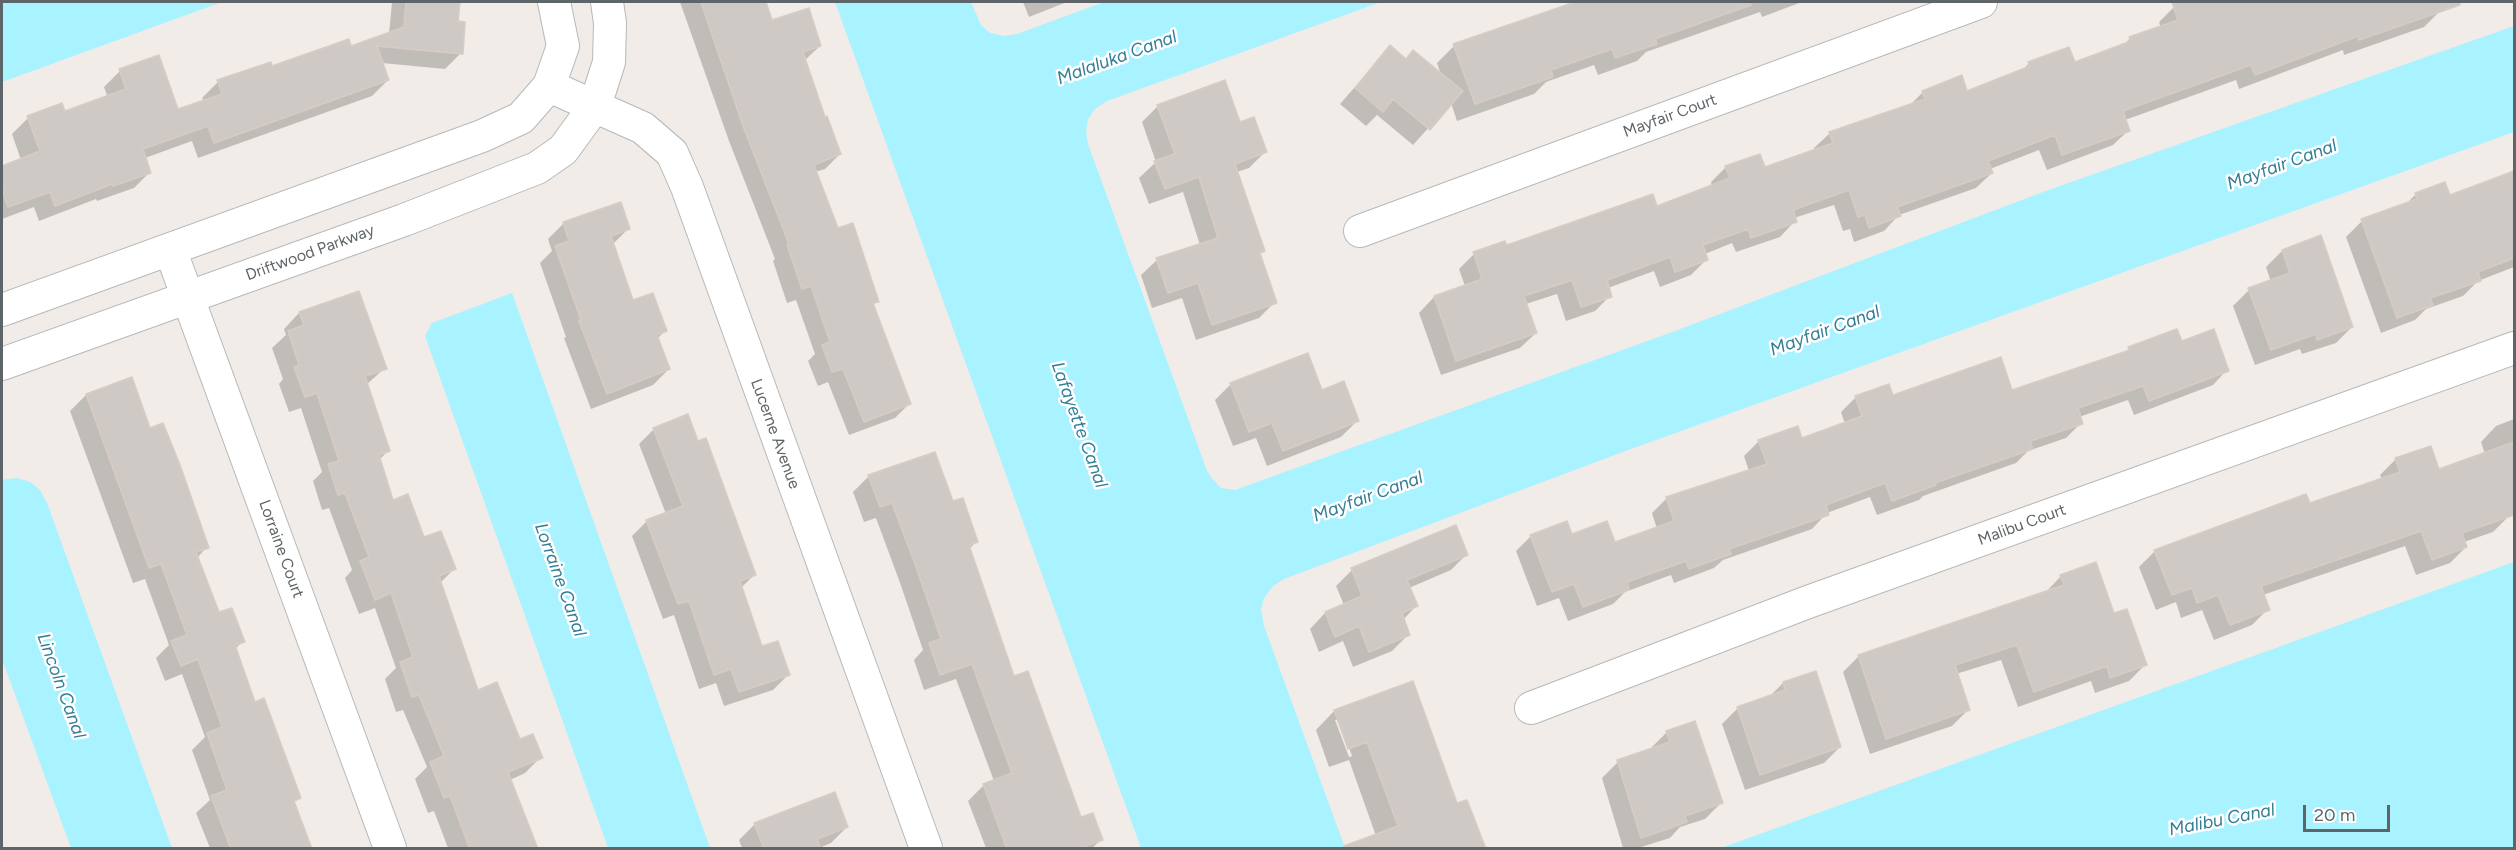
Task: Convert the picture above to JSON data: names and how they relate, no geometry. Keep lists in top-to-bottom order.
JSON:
{
  "streets": {
    "street": [
      "Mayfair Court",
      "Driftwood Parkway",
      "Lucerne Avenue",
      "Malibu Court",
      "Lorraine Court"
    ]
  },
  "crossings": [
    ["Driftwood Parkway", "Lucerne Avenue"],
    ["Driftwood Parkway", "Lorraine Court"]
  ],
  "water": [
    "Malaluka Canal",
    "Mayfair Canal",
    "Lafayette Canal",
    "Lorraine Canal",
    "Lincoln Canal",
    "Malibu Canal"
  ],
  "scale_bar": "20 m"
}
